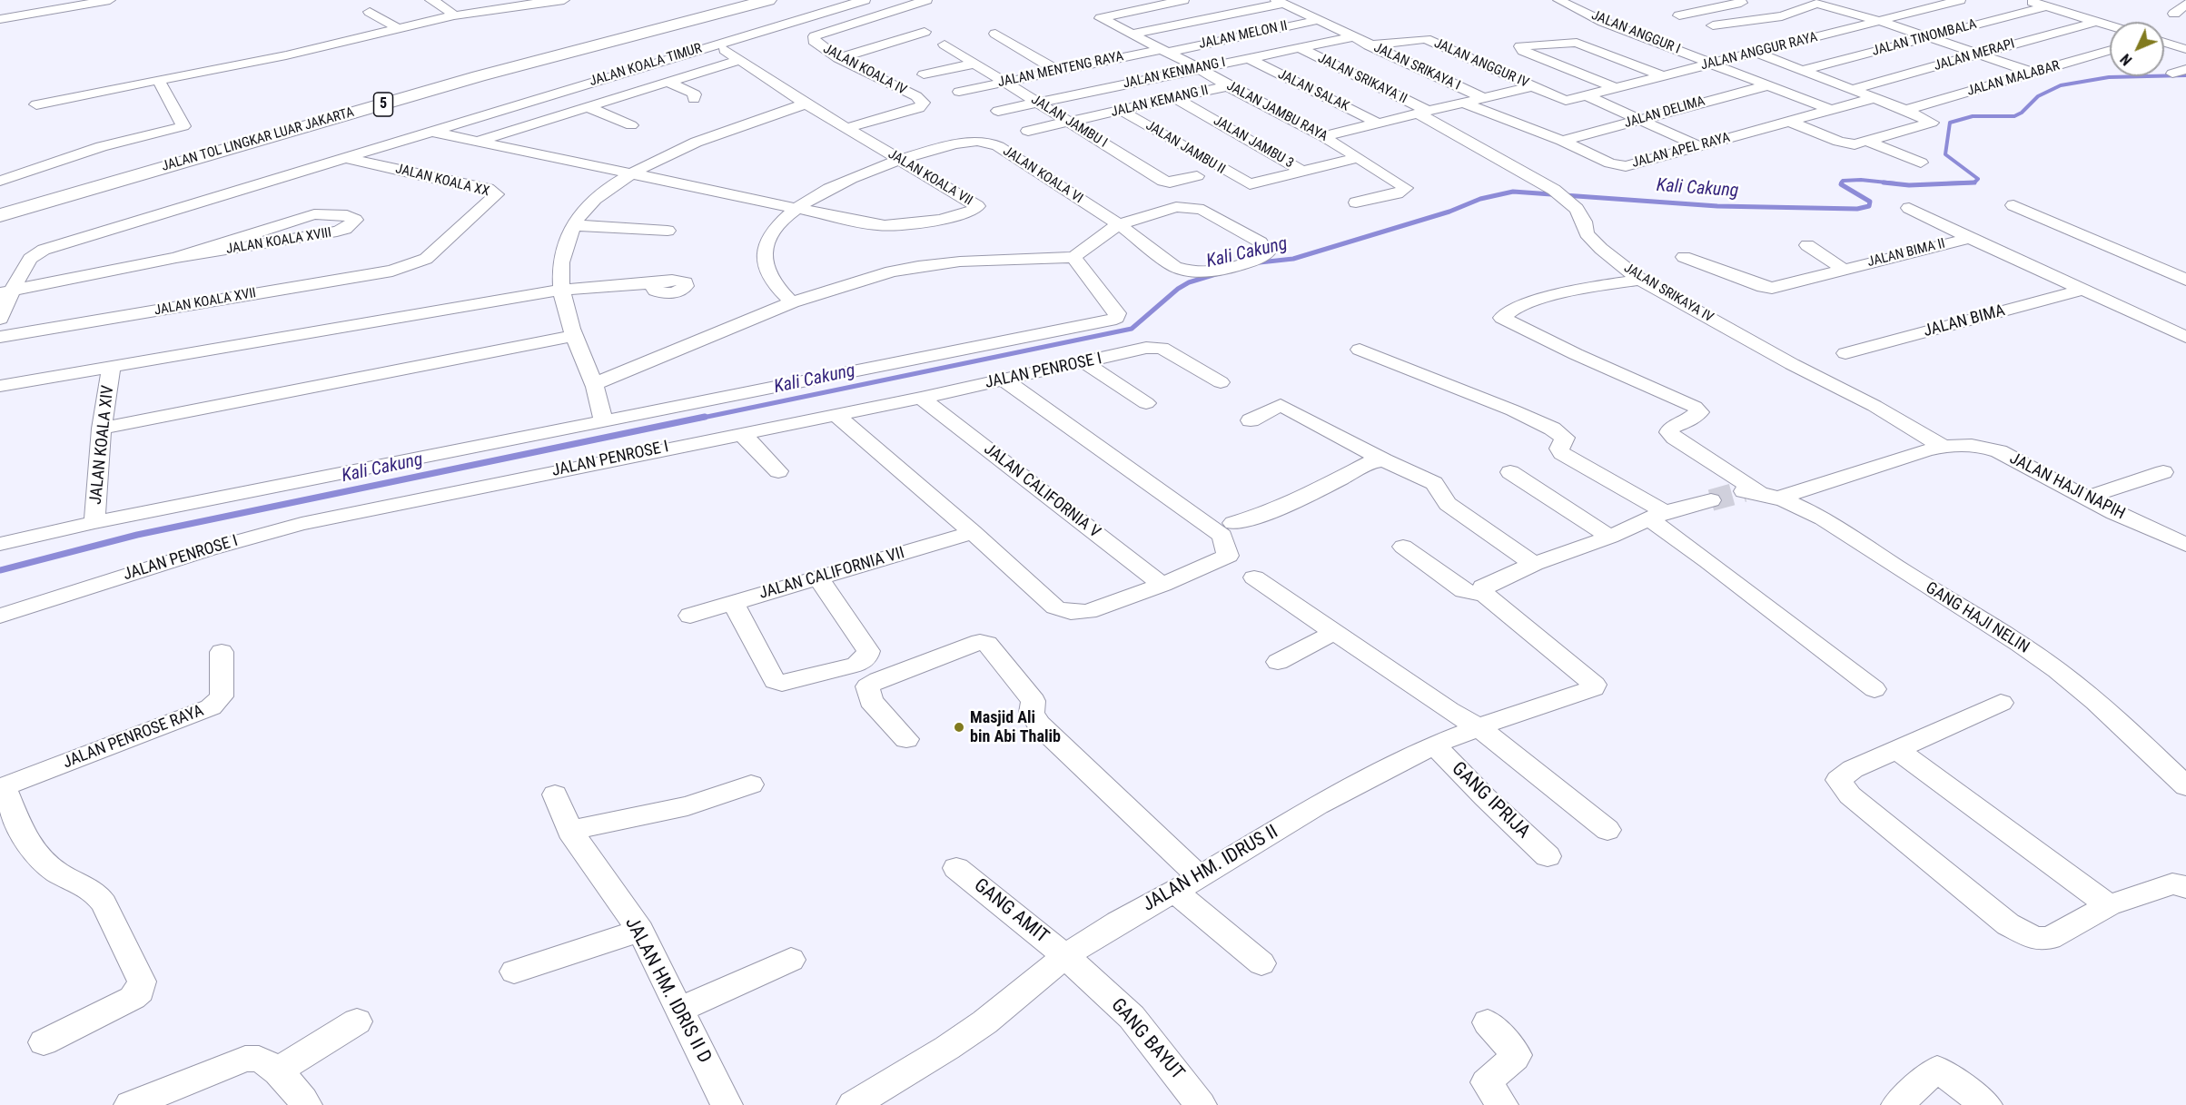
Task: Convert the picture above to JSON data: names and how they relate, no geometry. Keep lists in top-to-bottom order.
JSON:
{
  "streets": {
    "highway": ["5", "JALAN TOL LINGKAR LUAR JAKARTA"],
    "street": [
      "JALAN ANGGUR I",
      "JALAN MELON II",
      "JALAN TINOMBALA",
      "JALAN ANGGUR RAYA",
      "JALAN MERAPI",
      "JALAN ANGGUR IV",
      "JALAN KOALA TIMUR",
      "JALAN SRIKAYA I",
      "JALAN KOALA IV",
      "JALAN MENTENG RAYA",
      "JALAN KENMANG I",
      "JALAN SRIKAYA II",
      "JALAN MALABAR",
      "JALAN SALAK",
      "JALAN KEMANG II",
      "JALAN JAMBU RAYA",
      "JALAN DELIMA",
      "JALAN JAMBU I",
      "JALAN JAMBU 3",
      "JALAN JAMBU II",
      "JALAN APEL RAYA",
      "JALAN KOALA VI",
      "JALAN KOALA VII",
      "JALAN KOALA XX",
      "JALAN KOALA XVIII",
      "JALAN BIMA II",
      "JALAN SRIKAYA IV",
      "JALAN KOALA XVII",
      "JALAN BIMA",
      "JALAN PENROSE I",
      "JALAN KOALA XIV",
      "JALAN HAJI NAPIH",
      "JALAN CALIFORNIA V",
      "JALAN CALIFORNIA VII",
      "GANG HAJI NELIN",
      "JALAN PENROSE RAYA",
      "GANG IPRIJA",
      "JALAN HM. IDRUS II",
      "GANG AMIT",
      "JALAN HM. IDRIS II D",
      "GANG BAYUT"
    ]
  },
  "crossings": [
    ["JALAN ANGGUR I", "JALAN ANGGUR RAYA"],
    ["JALAN ANGGUR I", "JALAN DELIMA"],
    ["JALAN ANGGUR I", "JALAN APEL RAYA"],
    ["JALAN MELON II", "JALAN SRIKAYA I"],
    ["JALAN MELON II", "JALAN MENTENG RAYA"],
    ["JALAN MELON II", "JALAN JAMBU RAYA"],
    ["JALAN ANGGUR RAYA", "JALAN ANGGUR IV"],
    ["JALAN ANGGUR IV", "JALAN SRIKAYA I"],
    ["JALAN KOALA TIMUR", "JALAN KOALA XX"],
    ["JALAN KOALA TIMUR", "JALAN KOALA XVIII"],
    ["JALAN SRIKAYA I", "JALAN KENMANG I"],
    ["JALAN KOALA IV", "JALAN KOALA VII"],
    ["JALAN MENTENG RAYA", "JALAN JAMBU RAYA"],
    ["JALAN MENTENG RAYA", "JALAN JAMBU I"],
    ["JALAN KENMANG I", "JALAN SRIKAYA II"],
    ["JALAN KENMANG I", "JALAN SALAK"],
    ["JALAN KENMANG I", "JALAN JAMBU RAYA"],
    ["JALAN KENMANG I", "JALAN JAMBU I"],
    ["JALAN SRIKAYA II", "JALAN SRIKAYA IV"],
    ["JALAN KEMANG II", "JALAN JAMBU RAYA"],
    ["JALAN KEMANG II", "JALAN JAMBU I"],
    ["JALAN KEMANG II", "JALAN JAMBU 3"],
    ["JALAN KEMANG II", "JALAN JAMBU II"],
    ["JALAN DELIMA", "JALAN APEL RAYA"],
    ["JALAN JAMBU 3", "JALAN JAMBU II"],
    ["JALAN KOALA VI", "JALAN KOALA VII"],
    ["JALAN KOALA XX", "JALAN KOALA XVII"],
    ["JALAN SRIKAYA IV", "JALAN HAJI NAPIH"],
    ["JALAN SRIKAYA IV", "GANG HAJI NELIN"],
    ["JALAN PENROSE I", "JALAN CALIFORNIA V"],
    ["JALAN HAJI NAPIH", "GANG HAJI NELIN"],
    ["GANG IPRIJA", "JALAN HM. IDRUS II"],
    ["JALAN HM. IDRUS II", "GANG AMIT"],
    ["JALAN HM. IDRUS II", "GANG BAYUT"],
    ["GANG AMIT", "GANG BAYUT"]
  ],
  "water": ["Kali Cakung"],
  "places": ["Masjid Ali bin Abi Thalib"],
  "north": "bottom left"
}
